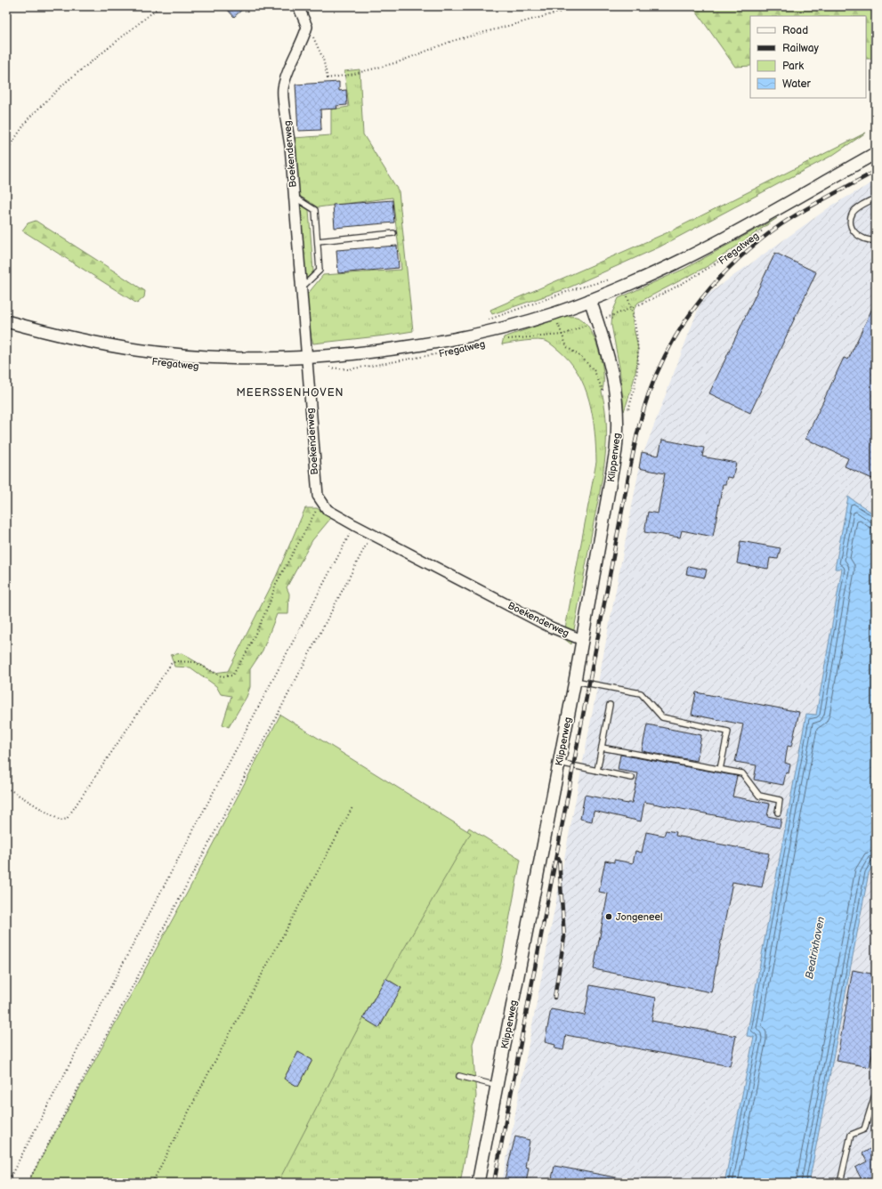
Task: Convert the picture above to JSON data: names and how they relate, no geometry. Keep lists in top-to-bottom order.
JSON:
{
  "streets": {
    "street": ["Boekenderweg", "Fregatweg", "Klipperweg"]
  },
  "crossings": [
    ["Boekenderweg", "Fregatweg"],
    ["Boekenderweg", "Klipperweg"],
    ["Fregatweg", "Klipperweg"]
  ],
  "districts": ["MEERSSENHOVEN"],
  "water": ["Beatrixhaven"],
  "places": ["Jongeneel"],
  "legend": [
    "Road",
    "Railway",
    "Park",
    "Water"
  ]
}
